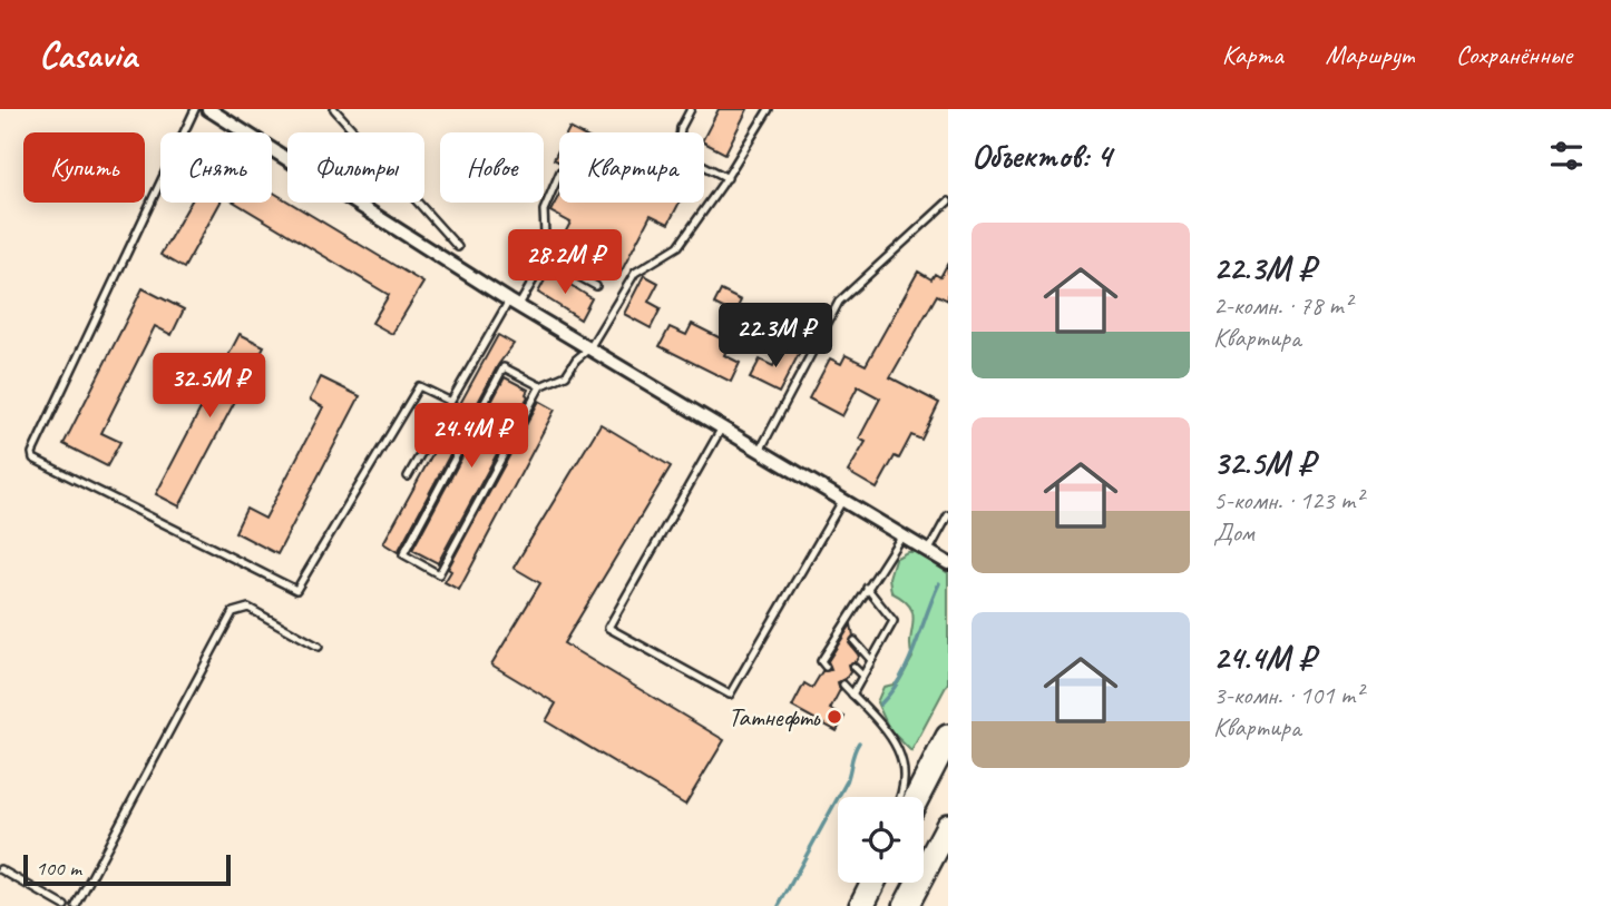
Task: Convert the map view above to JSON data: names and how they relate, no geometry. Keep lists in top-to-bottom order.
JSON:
{
  "places": ["Татнефть"],
  "scale_bar": "100 m",
  "page": {
    "header": "Casavia",
    "nav": ["Карта", "Маршрут", "Сохранённые"],
    "heading": "Объектов: 4",
    "chip": [
      "Купить",
      "Снять",
      "Фильтры",
      "Новое",
      "Квартира"
    ],
    "list": [
      {
        "name": "22.3M ₽",
        "note": "2-комн. · 78 m² · Квартира"
      },
      {
        "name": "32.5M ₽",
        "note": "5-комн. · 123 m² · Дом"
      },
      {
        "name": "24.4M ₽",
        "note": "3-комн. · 101 m² · Квартира"
      }
    ],
    "price": [
      "28.2M ₽",
      "22.3M ₽",
      "32.5M ₽",
      "24.4M ₽"
    ],
    "scale": "100 m"
  }
}
